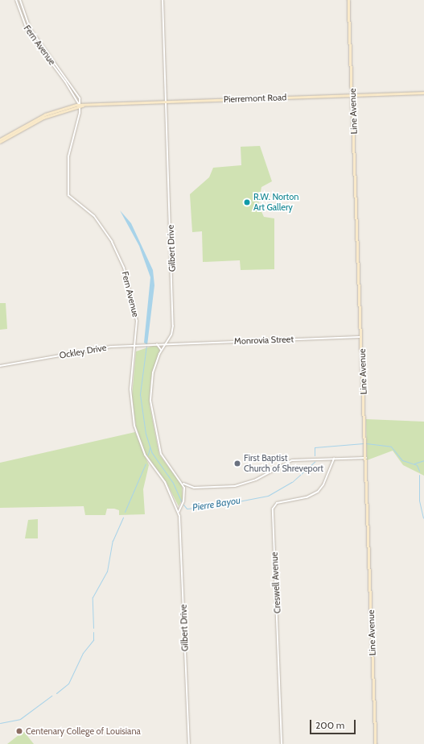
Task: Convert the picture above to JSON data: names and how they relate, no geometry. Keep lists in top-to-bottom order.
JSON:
{
  "streets": {
    "main road": ["Pierremont Road", "Line Avenue"],
    "street": [
      "Fern Avenue",
      "Gilbert Drive",
      "Monrovia Street",
      "Ockley Drive",
      "Creswell Avenue"
    ]
  },
  "crossings": [
    ["Fern Avenue", "Pierremont Road"],
    ["Fern Avenue", "Gilbert Drive"],
    ["Fern Avenue", "Ockley Drive"],
    ["Pierremont Road", "Line Avenue"],
    ["Pierremont Road", "Gilbert Drive"],
    ["Line Avenue", "Monrovia Street"],
    ["Gilbert Drive", "Monrovia Street"],
    ["Gilbert Drive", "Ockley Drive"],
    ["Monrovia Street", "Ockley Drive"]
  ],
  "water": ["Pierre Bayou"],
  "places": ["R.W. Norton Art Gallery", "First Baptist Church of Shreveport", "Centenary College of Louisiana"],
  "scale_bar": "200 m"
}
